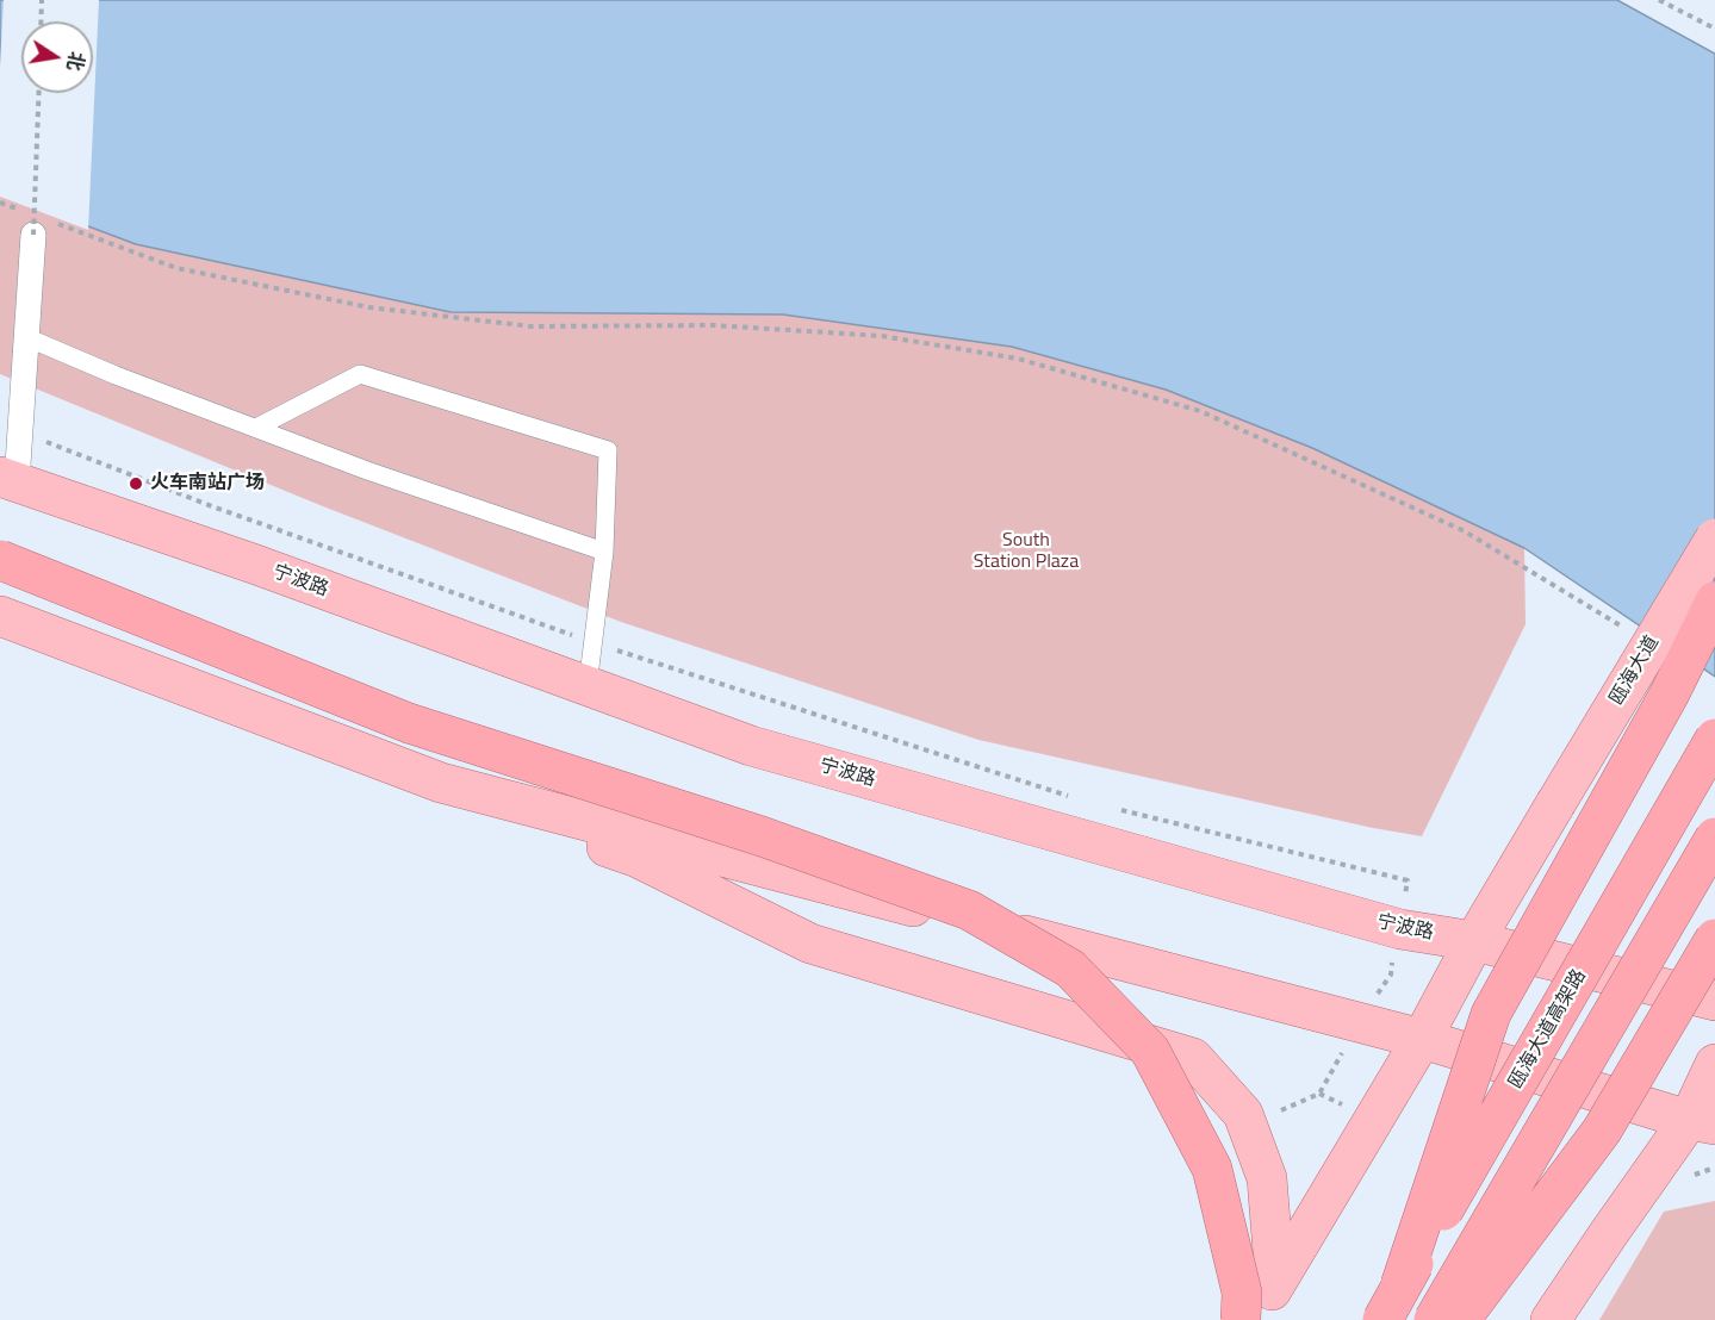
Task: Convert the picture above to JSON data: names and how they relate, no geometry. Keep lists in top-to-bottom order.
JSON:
{
  "streets": {
    "highway": ["瓯海大道高架路"],
    "main road": ["宁波路", "瓯海大道"]
  },
  "crossings": [
    ["宁波路", "瓯海大道"]
  ],
  "parks": ["South Station Plaza"],
  "places": ["火车南站广场"],
  "north": "right"
}
